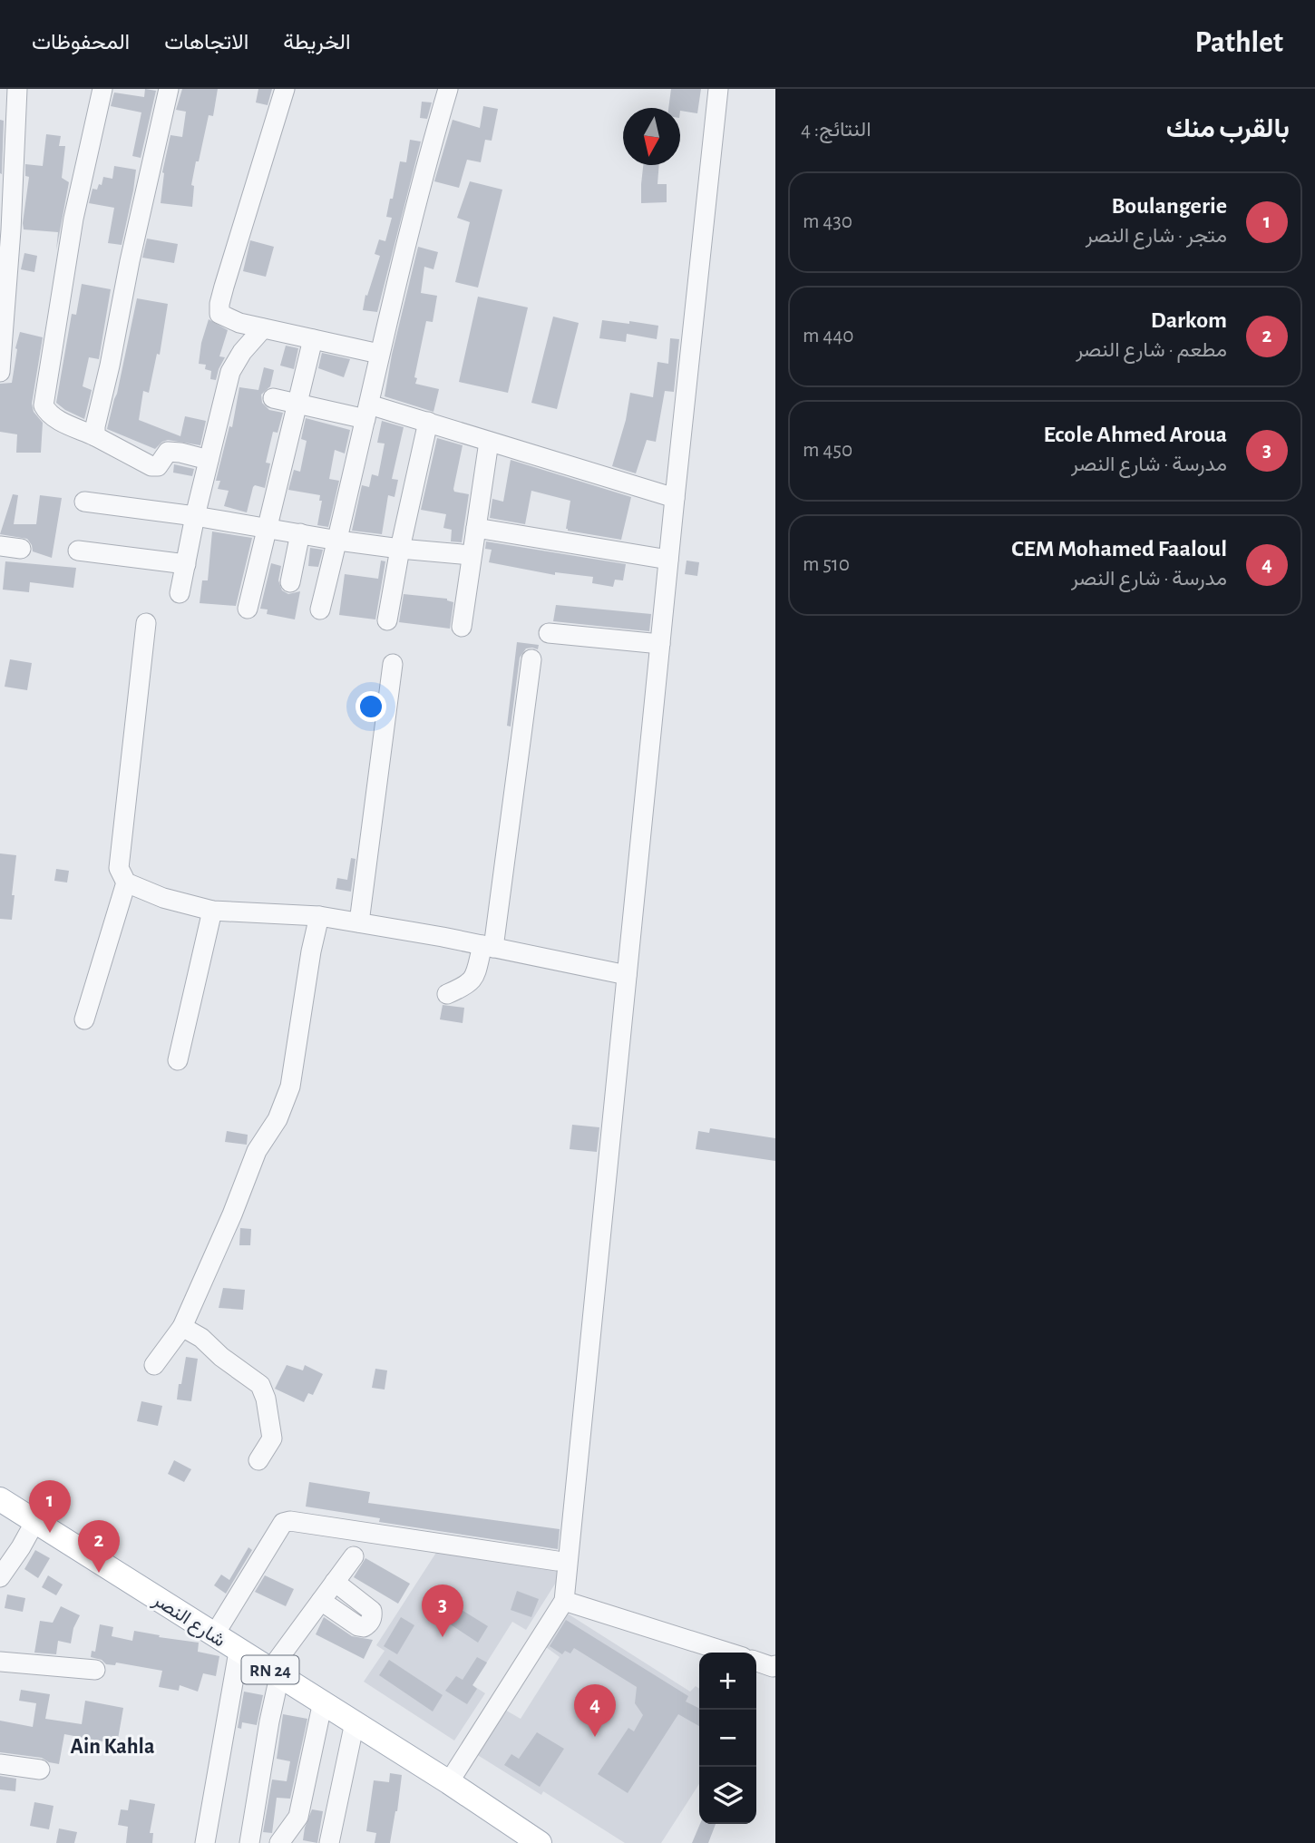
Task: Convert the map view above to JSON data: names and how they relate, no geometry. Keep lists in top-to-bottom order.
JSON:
{
  "streets": {
    "main road": ["شارع النصر", "RN 24"]
  },
  "districts": ["Ain Kahla"],
  "north": "bottom",
  "page": {
    "header": "Pathlet",
    "nav": ["الخريطة", "الاتجاهات", "المحفوظات"],
    "heading": ["بالقرب منك", "النتائج: 4"],
    "list": [
      {
        "mark": "1",
        "name": "Boulangerie",
        "note": "متجر · شارع النصر",
        "value": "430 m"
      },
      {
        "mark": "2",
        "name": "Darkom",
        "note": "مطعم · شارع النصر",
        "value": "440 m"
      },
      {
        "mark": "3",
        "name": "Ecole Ahmed Aroua",
        "note": "مدرسة · شارع النصر",
        "value": "450 m"
      },
      {
        "mark": "4",
        "name": "CEM Mohamed Faaloul",
        "note": "مدرسة · شارع النصر",
        "value": "510 m"
      }
    ],
    "pins": [
      "1",
      "2",
      "3",
      "4"
    ],
    "map_buttons": ["+", "−"]
  }
}
